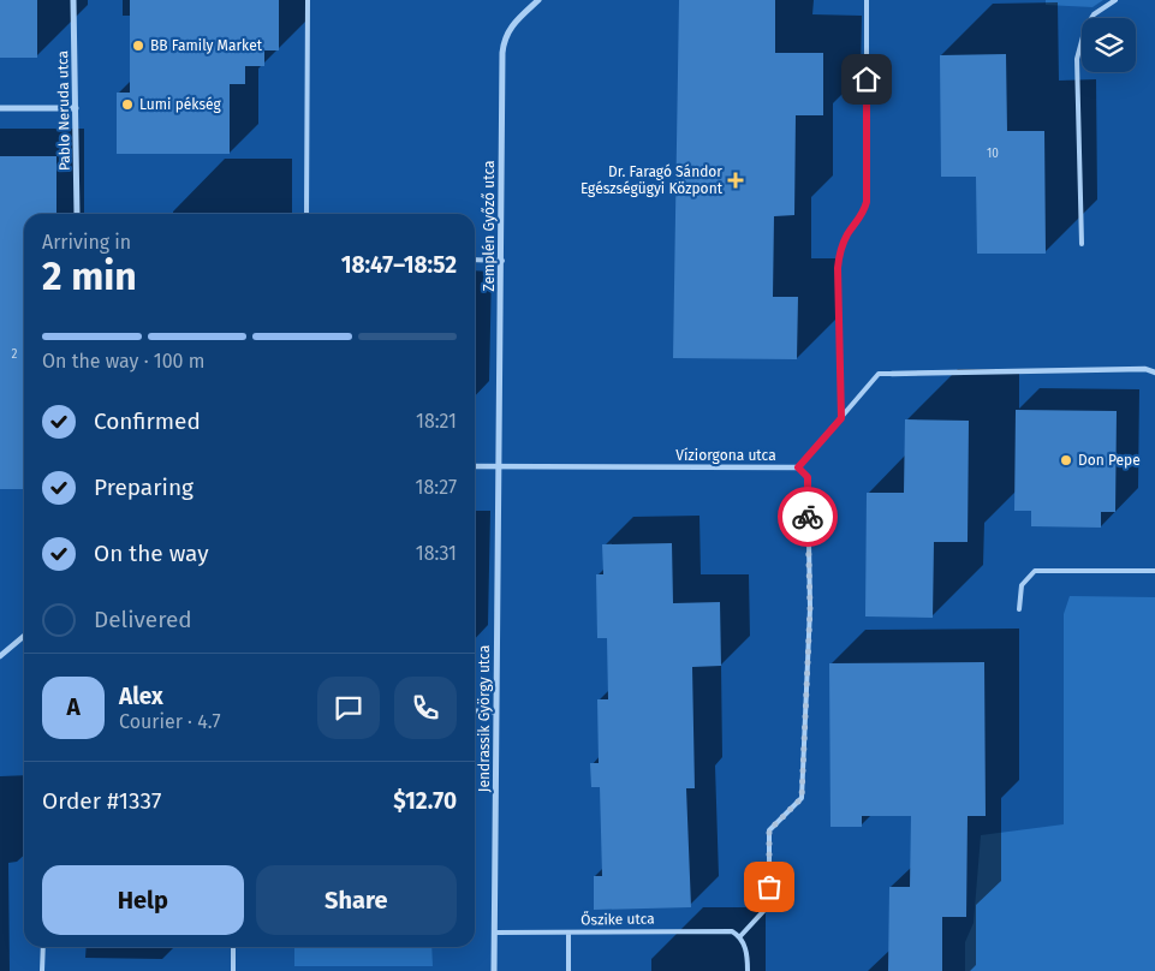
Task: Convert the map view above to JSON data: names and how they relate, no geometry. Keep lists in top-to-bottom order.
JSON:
{
  "streets": {
    "street": [
      "Pablo Neruda utca",
      "Zemplén Győző utca",
      "Víziorgona utca",
      "Jendrassik György utca"
    ],
    "lane": ["Őszike utca"]
  },
  "crossings": [
    ["Zemplén Győző utca", "Víziorgona utca"],
    ["Zemplén Győző utca", "Jendrassik György utca"],
    ["Víziorgona utca", "Jendrassik György utca"],
    ["Jendrassik György utca", "Őszike utca"]
  ],
  "places": {
    "other": ["BB Family Market", "Lumi pékség", "Don Pepe"],
    "health": ["Dr. Faragó Sándor Egészségügyi Központ"]
  },
  "house_numbers": ["10", "2"],
  "page": {
    "heading": ["2 min", "Arriving in", "18:47–18:52"],
    "panel": [
      "Alex",
      "Courier · 4.7",
      "Order #1337",
      "$12.70"
    ],
    "bar": "On the way · 100 m",
    "list": [
      ["Confirmed", "18:21"],
      ["Preparing", "18:27"],
      ["On the way", "18:31"],
      "Delivered"
    ],
    "round": "A",
    "buttons": ["Help", "Share"]
  }
}
